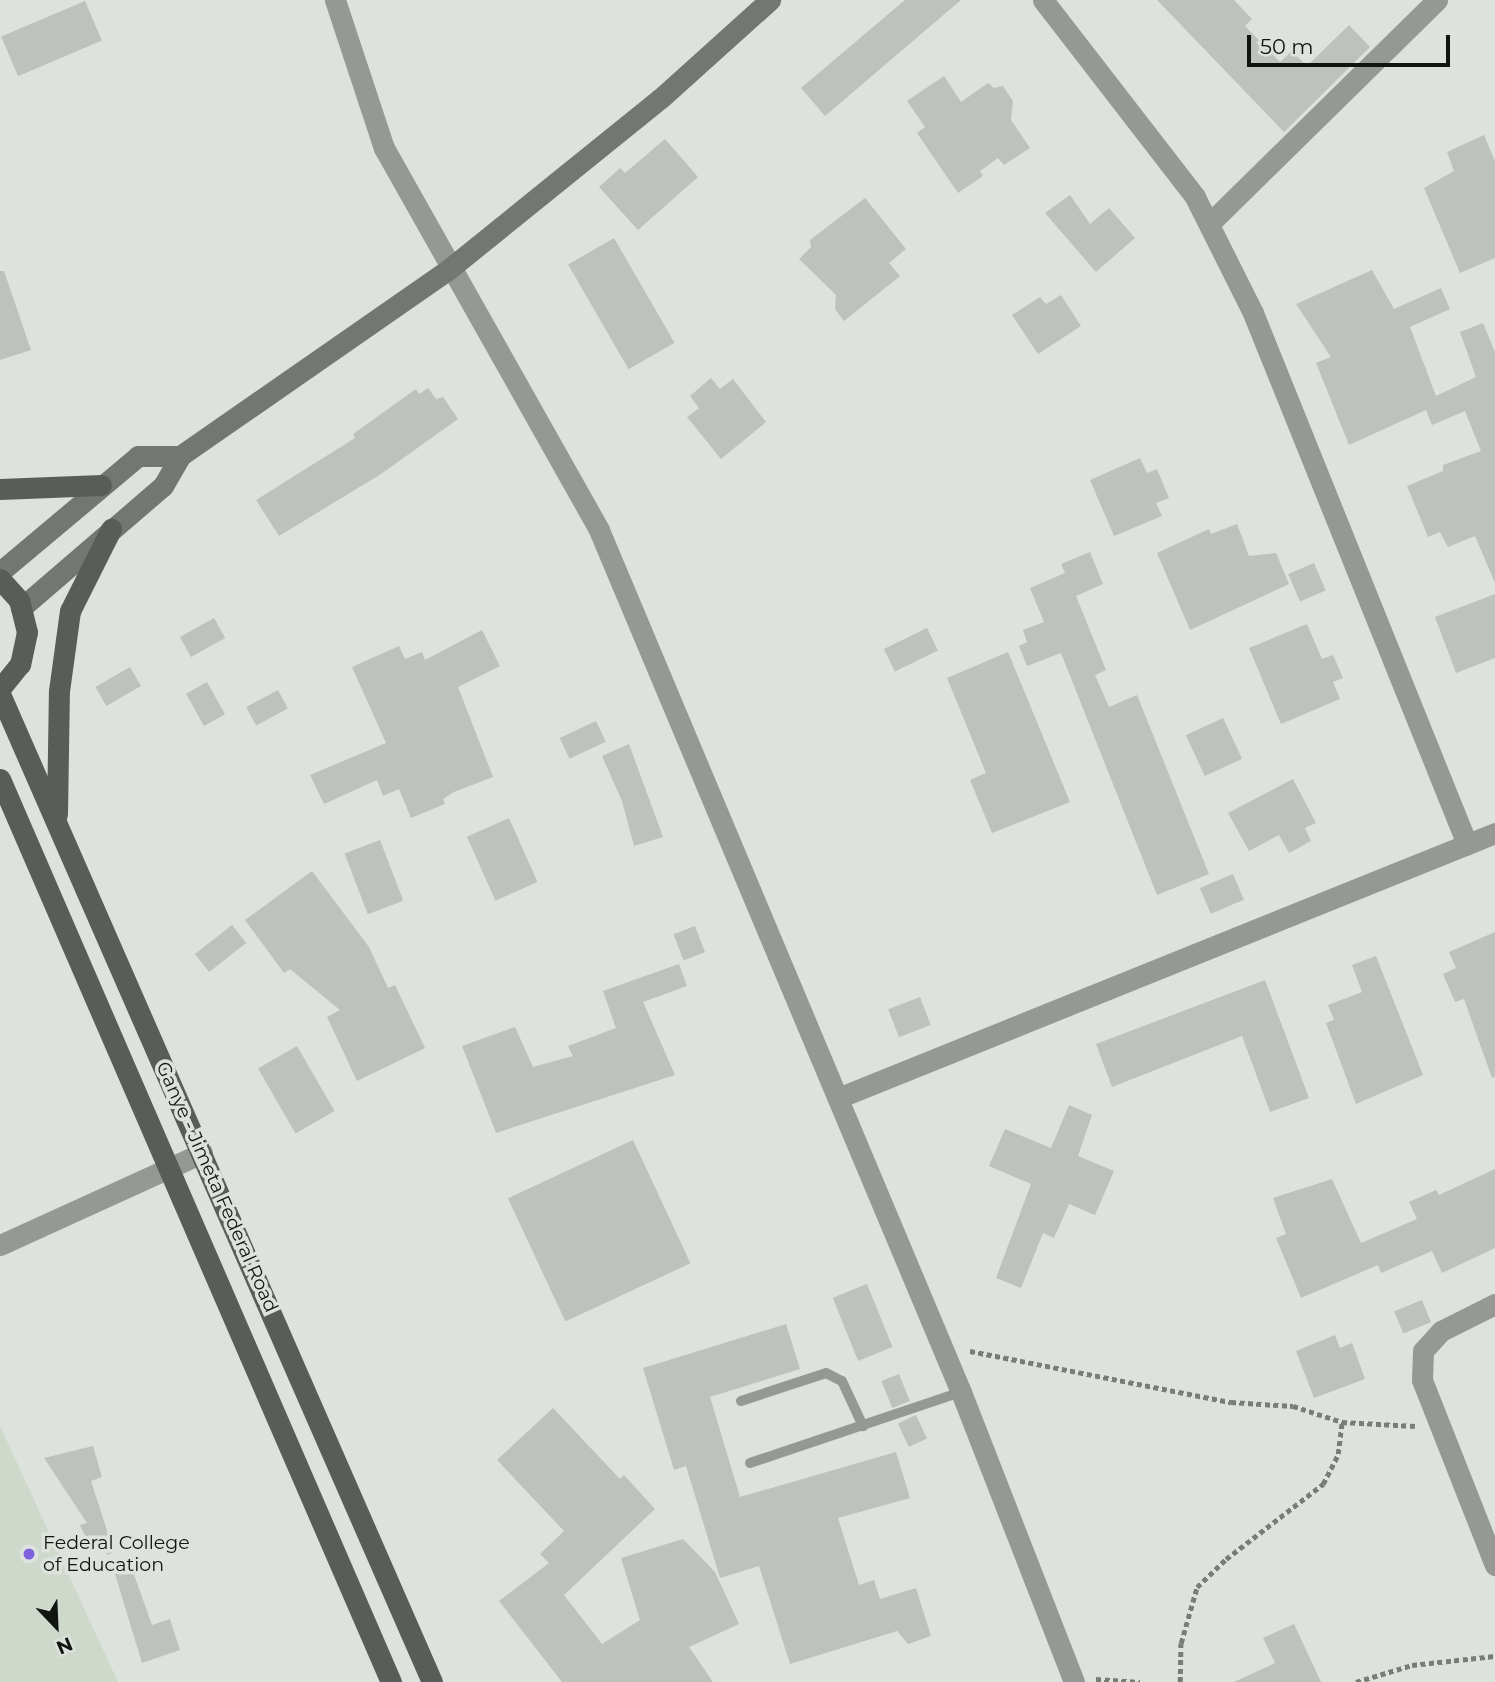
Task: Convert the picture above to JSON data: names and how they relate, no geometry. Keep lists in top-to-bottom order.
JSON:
{
  "streets": {
    "main road": ["Ganye - Jimeta Federal Road"]
  },
  "places": ["Federal College of Education"],
  "scale_bar": "50 m",
  "north": "bottom right"
}
